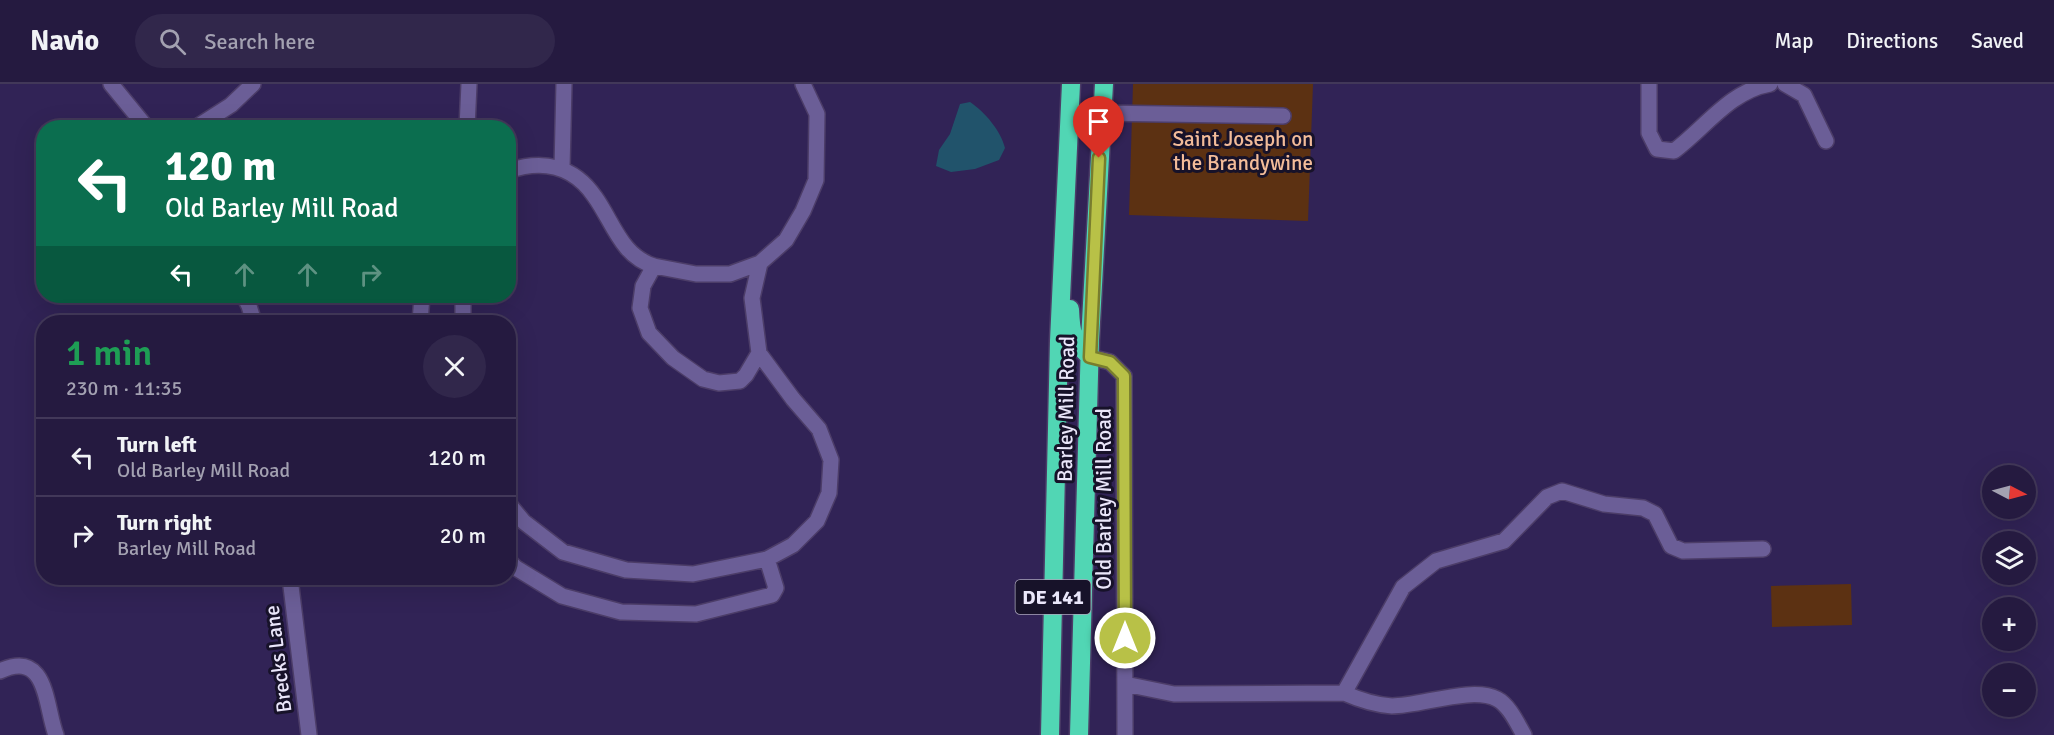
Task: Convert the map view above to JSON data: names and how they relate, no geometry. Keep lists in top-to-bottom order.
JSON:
{
  "streets": {
    "highway": ["Barley Mill Road", "DE 141"],
    "street": ["Old Barley Mill Road", "Brecks Lane"]
  },
  "crossings": [
    ["Barley Mill Road", "Old Barley Mill Road"]
  ],
  "parks": ["Saint Joseph on the Brandywine"],
  "north": "right",
  "page": {
    "header": "Navio",
    "search": "Search here",
    "nav": ["Map", "Directions", "Saved"],
    "turn": ["120 m", "Old Barley Mill Road"],
    "heading": ["1 min", "230 m · 11:35"],
    "list": [
      {
        "name": "Turn left",
        "note": "Old Barley Mill Road",
        "value": "120 m"
      },
      {
        "name": "Turn right",
        "note": "Barley Mill Road",
        "value": "20 m"
      }
    ],
    "map_buttons": ["+", "−"]
  }
}
